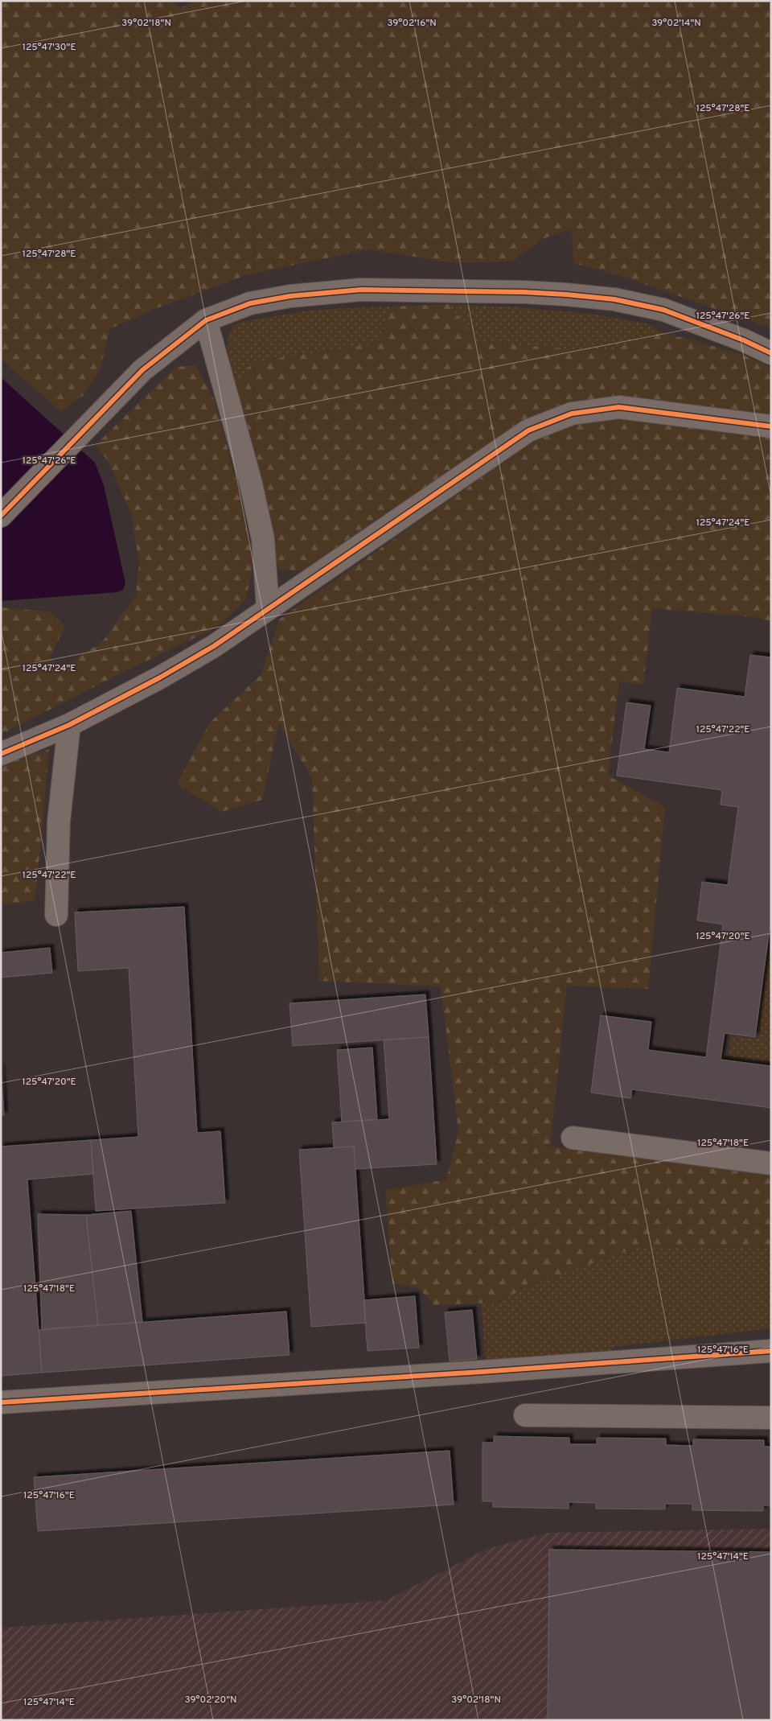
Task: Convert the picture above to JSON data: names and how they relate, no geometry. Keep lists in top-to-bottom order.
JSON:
{
  "coordinates": [
    "39°02'18\"N",
    "39°02'16\"N",
    "39°02'14\"N",
    "125°47'30\"E",
    "125°47'28\"E",
    "125°47'26\"E",
    "125°47'24\"E",
    "125°47'22\"E",
    "125°47'20\"E",
    "125°47'18\"E",
    "125°47'16\"E",
    "125°47'14\"E",
    "39°02'20\"N"
  ]
}
